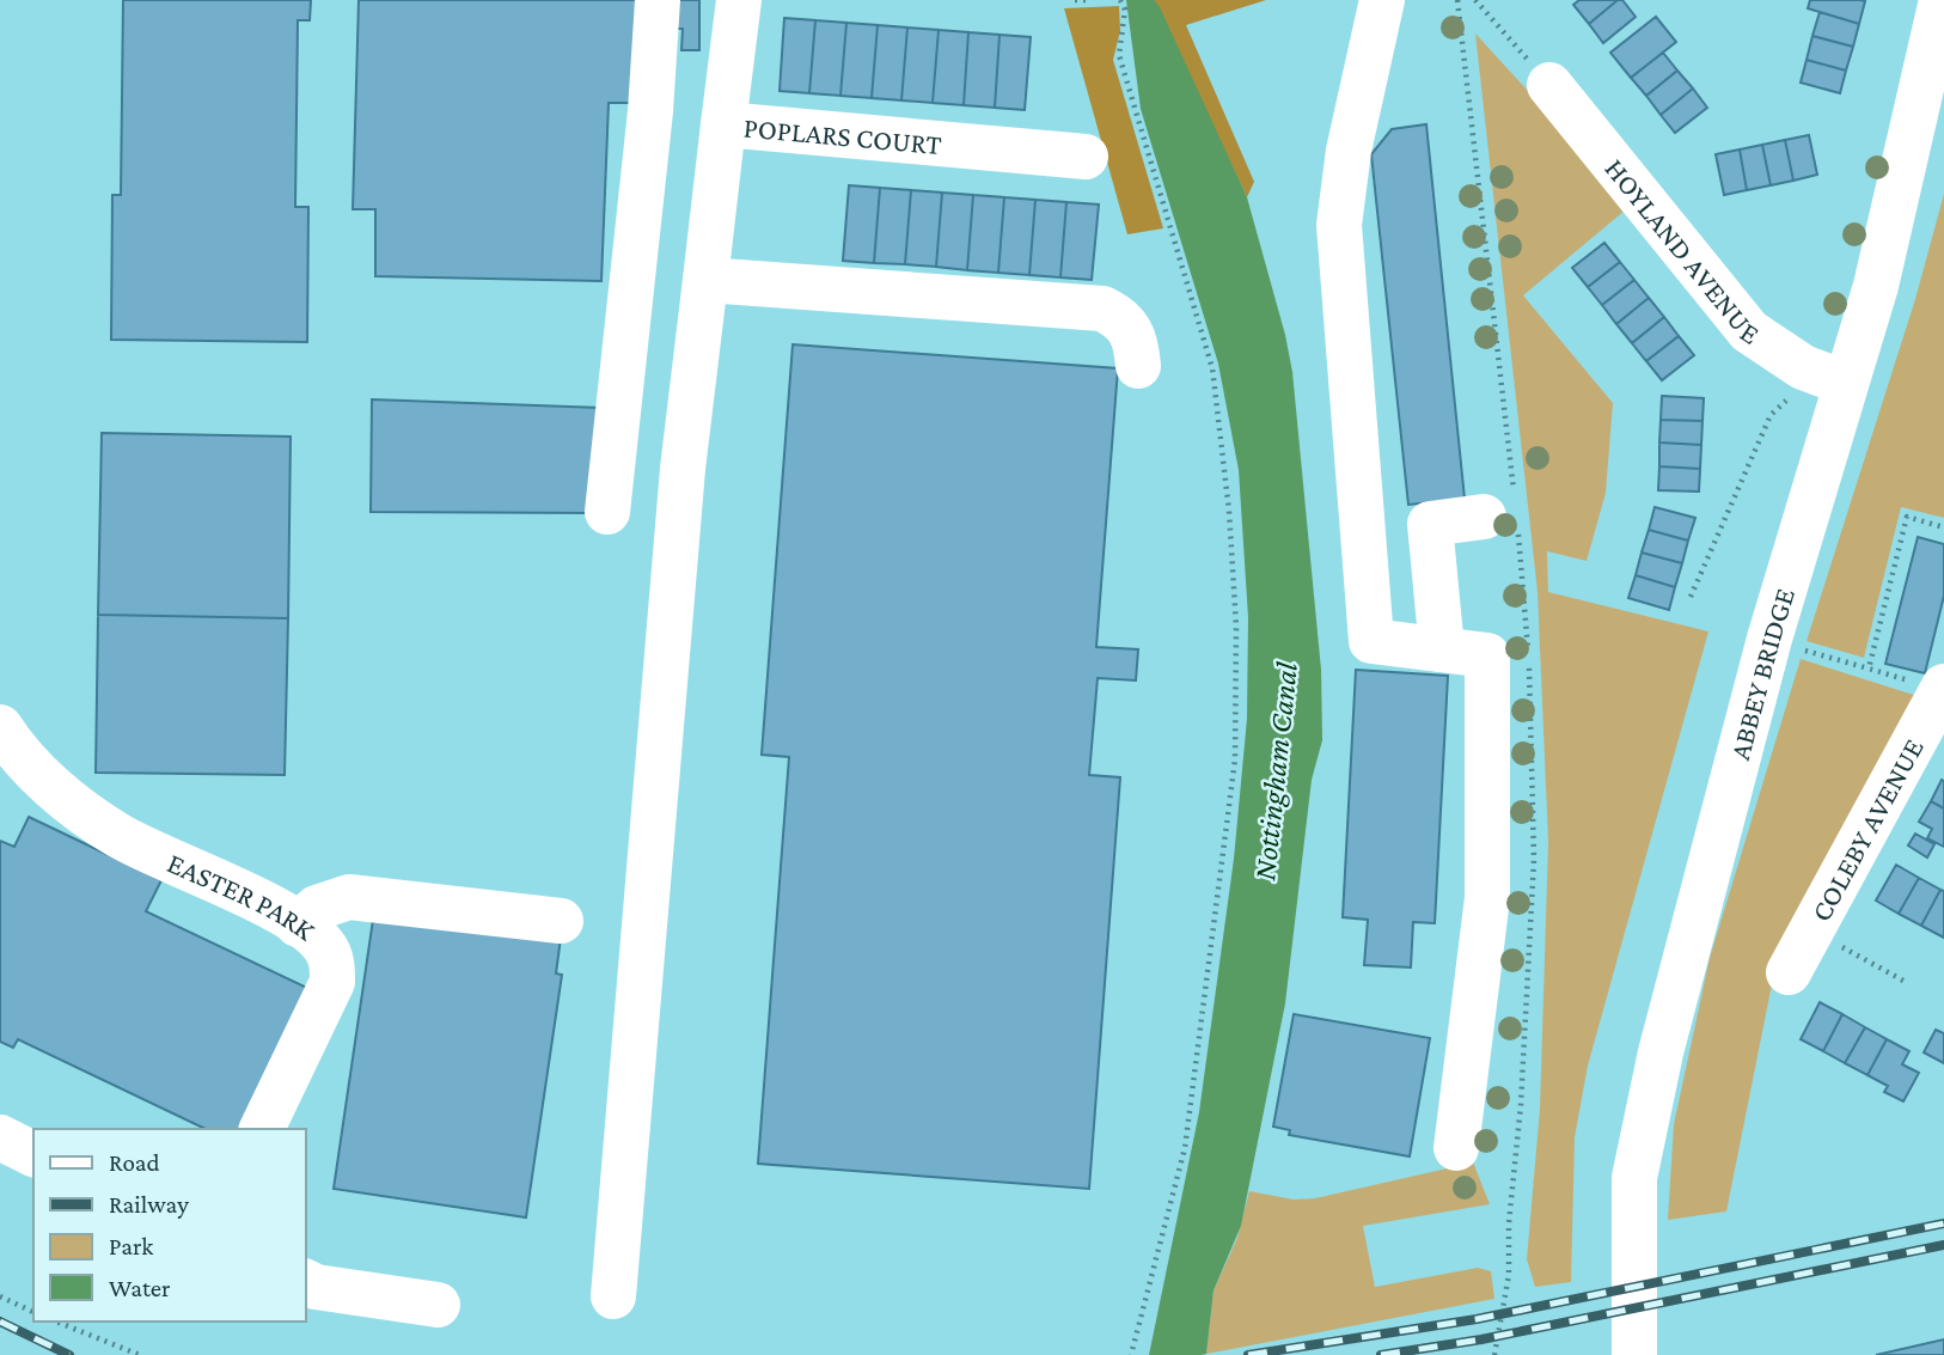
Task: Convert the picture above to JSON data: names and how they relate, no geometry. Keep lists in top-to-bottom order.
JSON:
{
  "streets": {
    "main road": [
      "POPLARS COURT",
      "HOYLAND AVENUE",
      "ABBEY BRIDGE",
      "COLEBY AVENUE",
      "EASTER PARK"
    ]
  },
  "crossings": [
    ["HOYLAND AVENUE", "ABBEY BRIDGE"]
  ],
  "water": ["Nottingham Canal"],
  "legend": [
    "Road",
    "Railway",
    "Park",
    "Water"
  ]
}
